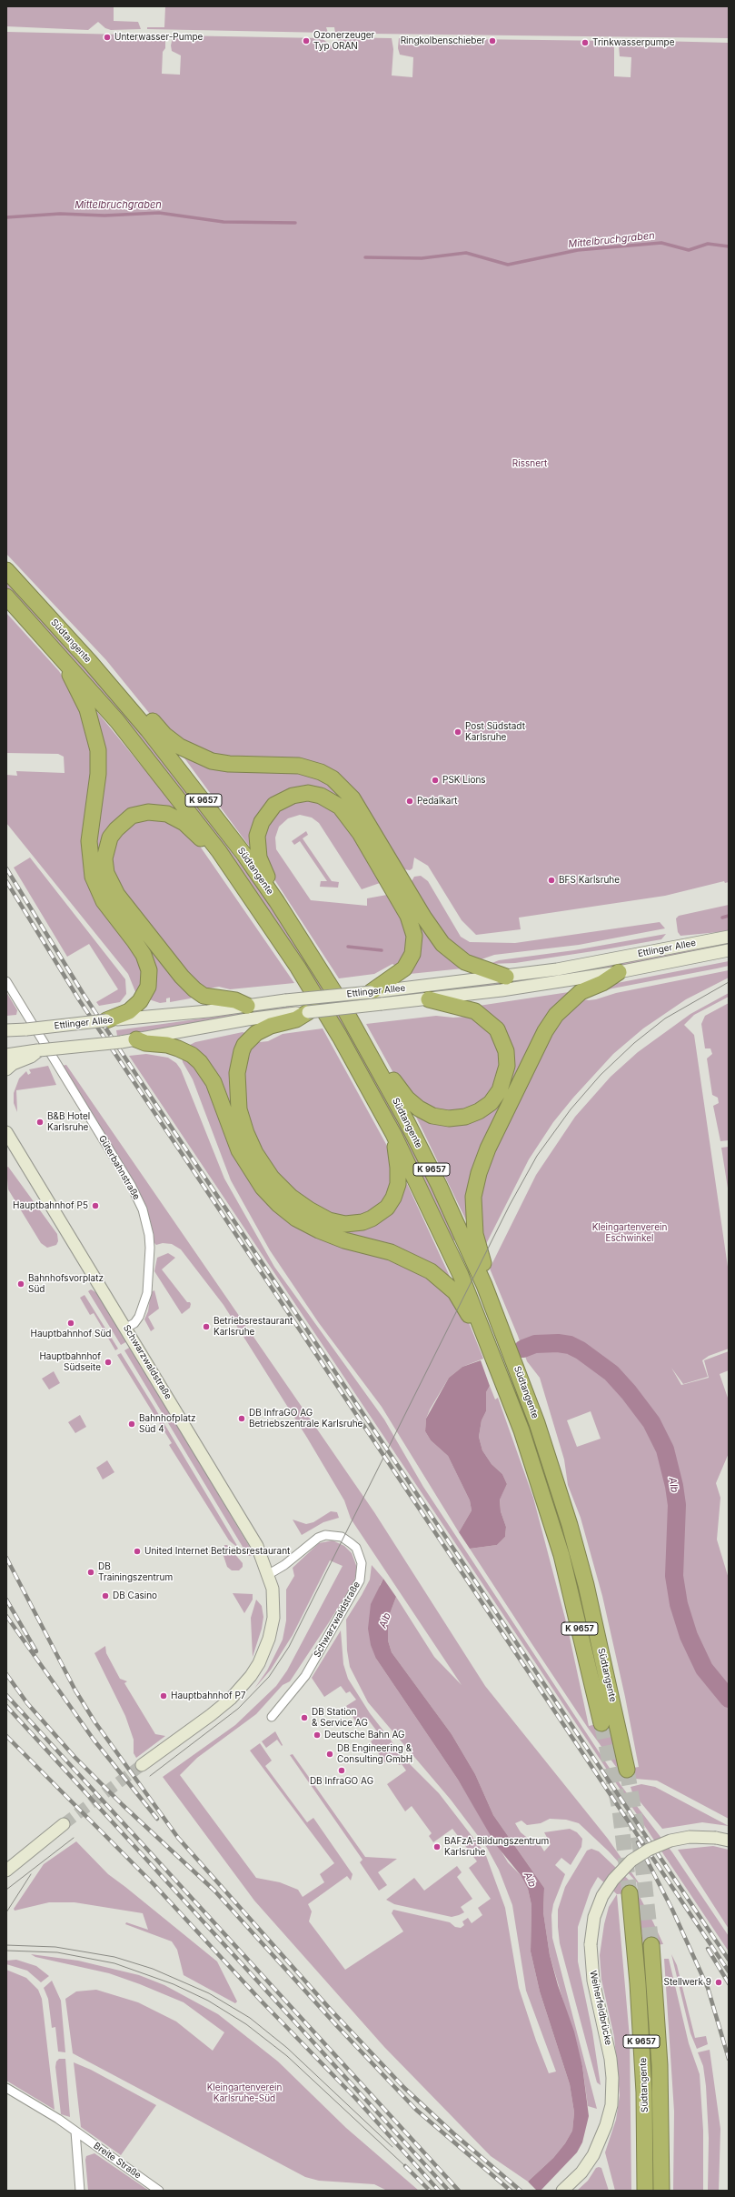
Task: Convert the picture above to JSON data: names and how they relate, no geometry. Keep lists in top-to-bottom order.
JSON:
{
  "streets": {
    "highway": ["Südtangente", "K 9657"],
    "main road": ["Ettlinger Allee", "Schwarzwaldstraße", "Weiherfeldbrücke"],
    "street": ["Güterbahnstraße", "Breite Straße"]
  },
  "crossings": [
    ["Güterbahnstraße", "Schwarzwaldstraße"]
  ],
  "water": ["Mittelbruchgraben", "Alb"],
  "parks": ["Rissnert", "Kleingartenverein Eschwinkel", "Kleingartenverein Karlsruhe-Süd"],
  "places": [
    "Unterwasser-Pumpe",
    "Ozonerzeuger Typ ORAN",
    "Ringkolbenschieber",
    "Trinkwasserpumpe",
    "Post Südstadt Karlsruhe",
    "PSK Lions",
    "Pedalkart",
    "BFS Karlsruhe",
    "B&B Hotel Karlsruhe",
    "Hauptbahnhof P5",
    "Bahnhofsvorplatz Süd",
    "Hauptbahnhof Süd",
    "Betriebsrestaurant Karlsruhe",
    "Hauptbahnhof Südseite",
    "DB InfraGO AG Betriebszentrale Karlsruhe",
    "Bahnhofplatz Süd 4",
    "United Internet Betriebsrestaurant",
    "DB Trainingszentrum",
    "DB Casino",
    "Hauptbahnhof P7",
    "DB Station & Service AG",
    "Deutsche Bahn AG",
    "DB Engineering & Consulting GmbH",
    "DB InfraGO AG",
    "BAFzA-Bildungszentrum Karlsruhe",
    "Stellwerk 9"
  ]
}
